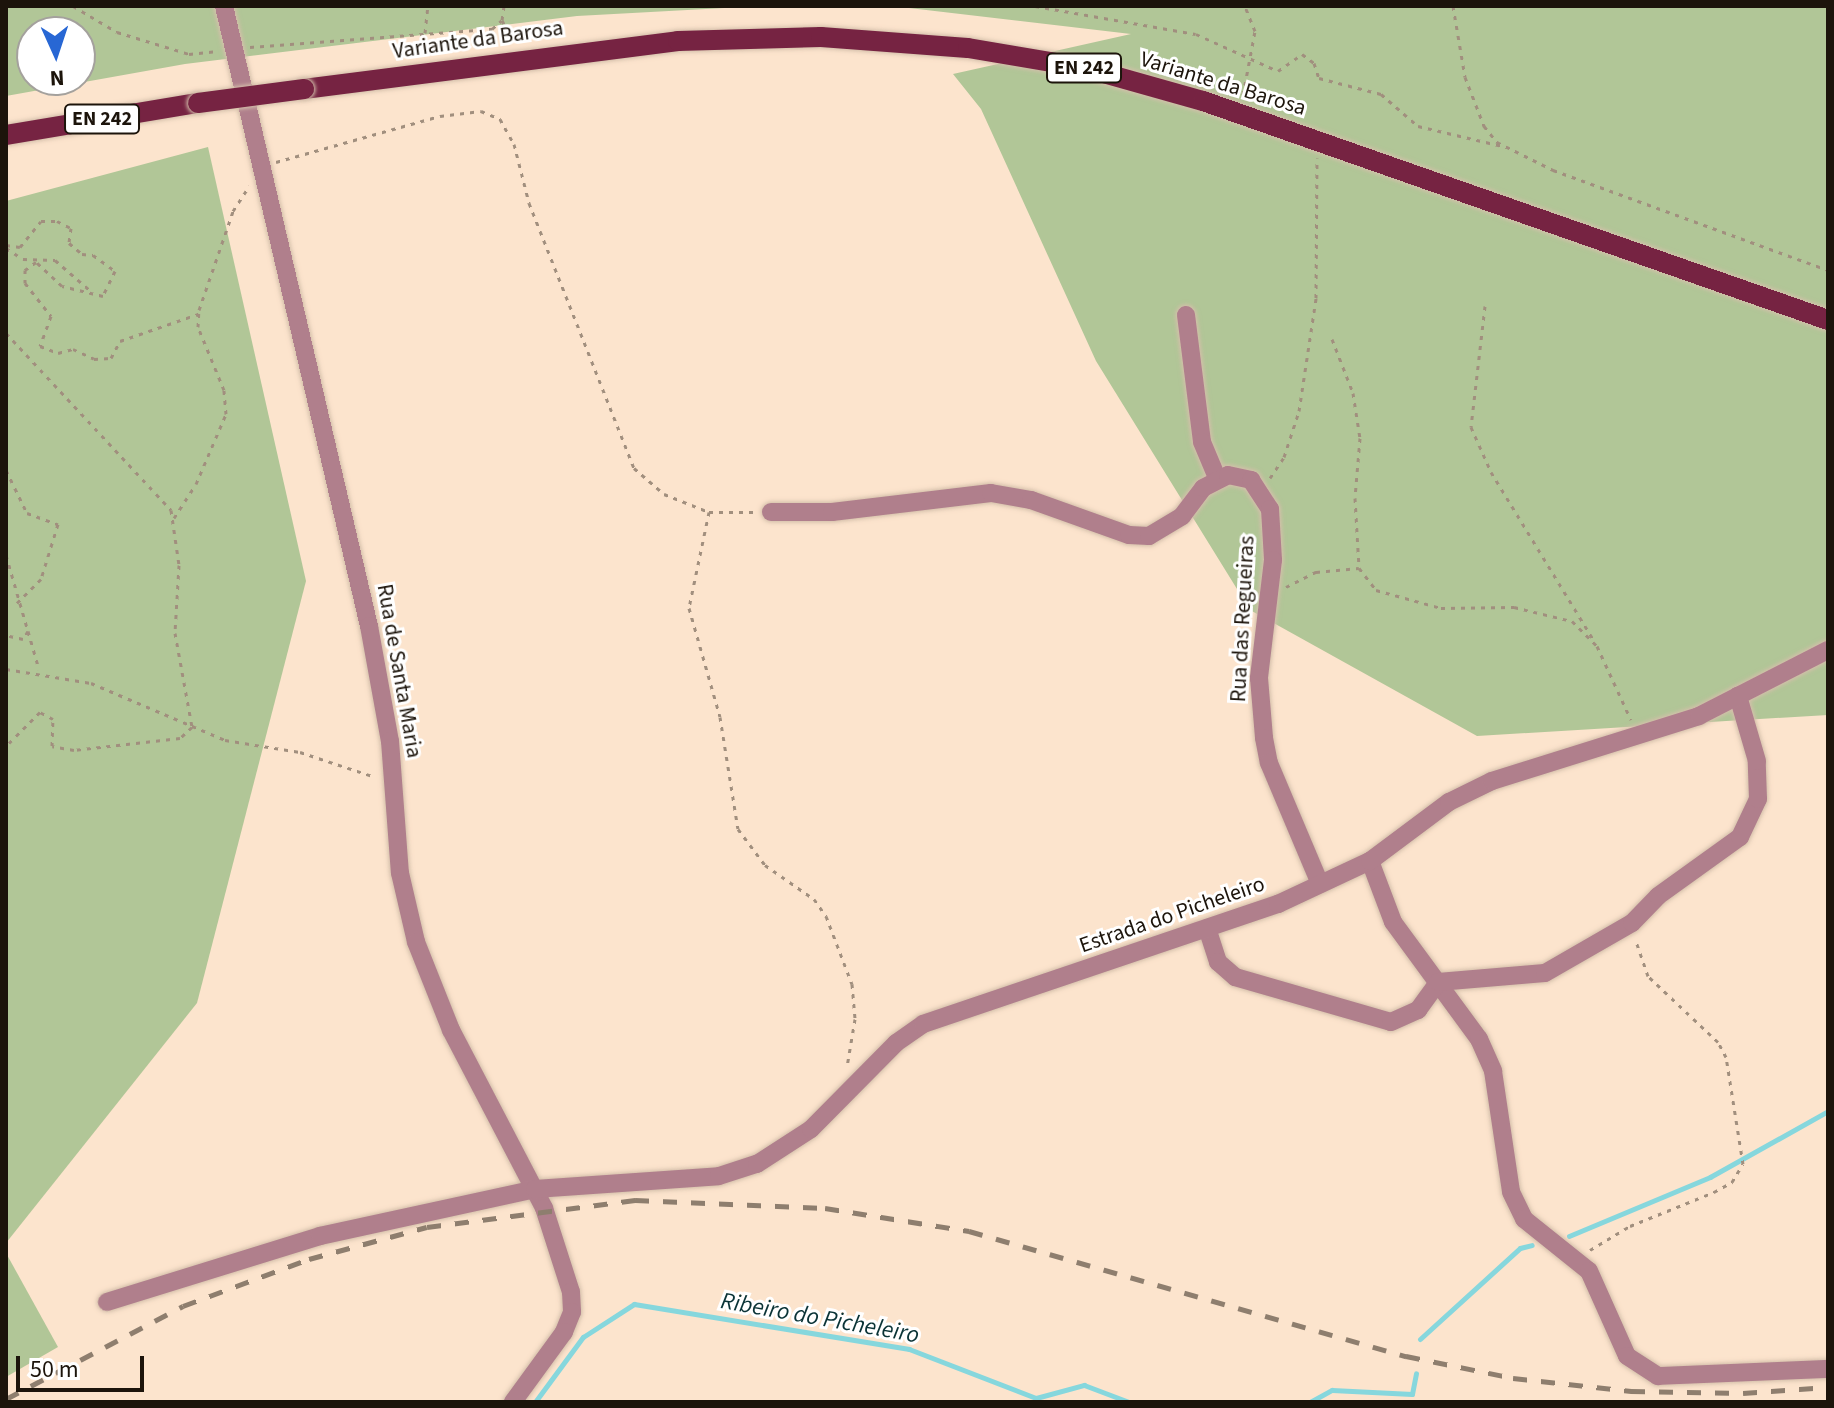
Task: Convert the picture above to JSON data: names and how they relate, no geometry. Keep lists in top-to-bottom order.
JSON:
{
  "streets": {
    "main road": ["Variante da Barosa", "EN 242"],
    "street": ["Rua das Regueiras", "Rua de Santa Maria", "Estrada do Picheleiro"]
  },
  "crossings": [
    ["Rua das Regueiras", "Estrada do Picheleiro"],
    ["Rua de Santa Maria", "Estrada do Picheleiro"]
  ],
  "water": ["Ribeiro do Picheleiro"],
  "scale_bar": "50 m",
  "north": "bottom"
}
